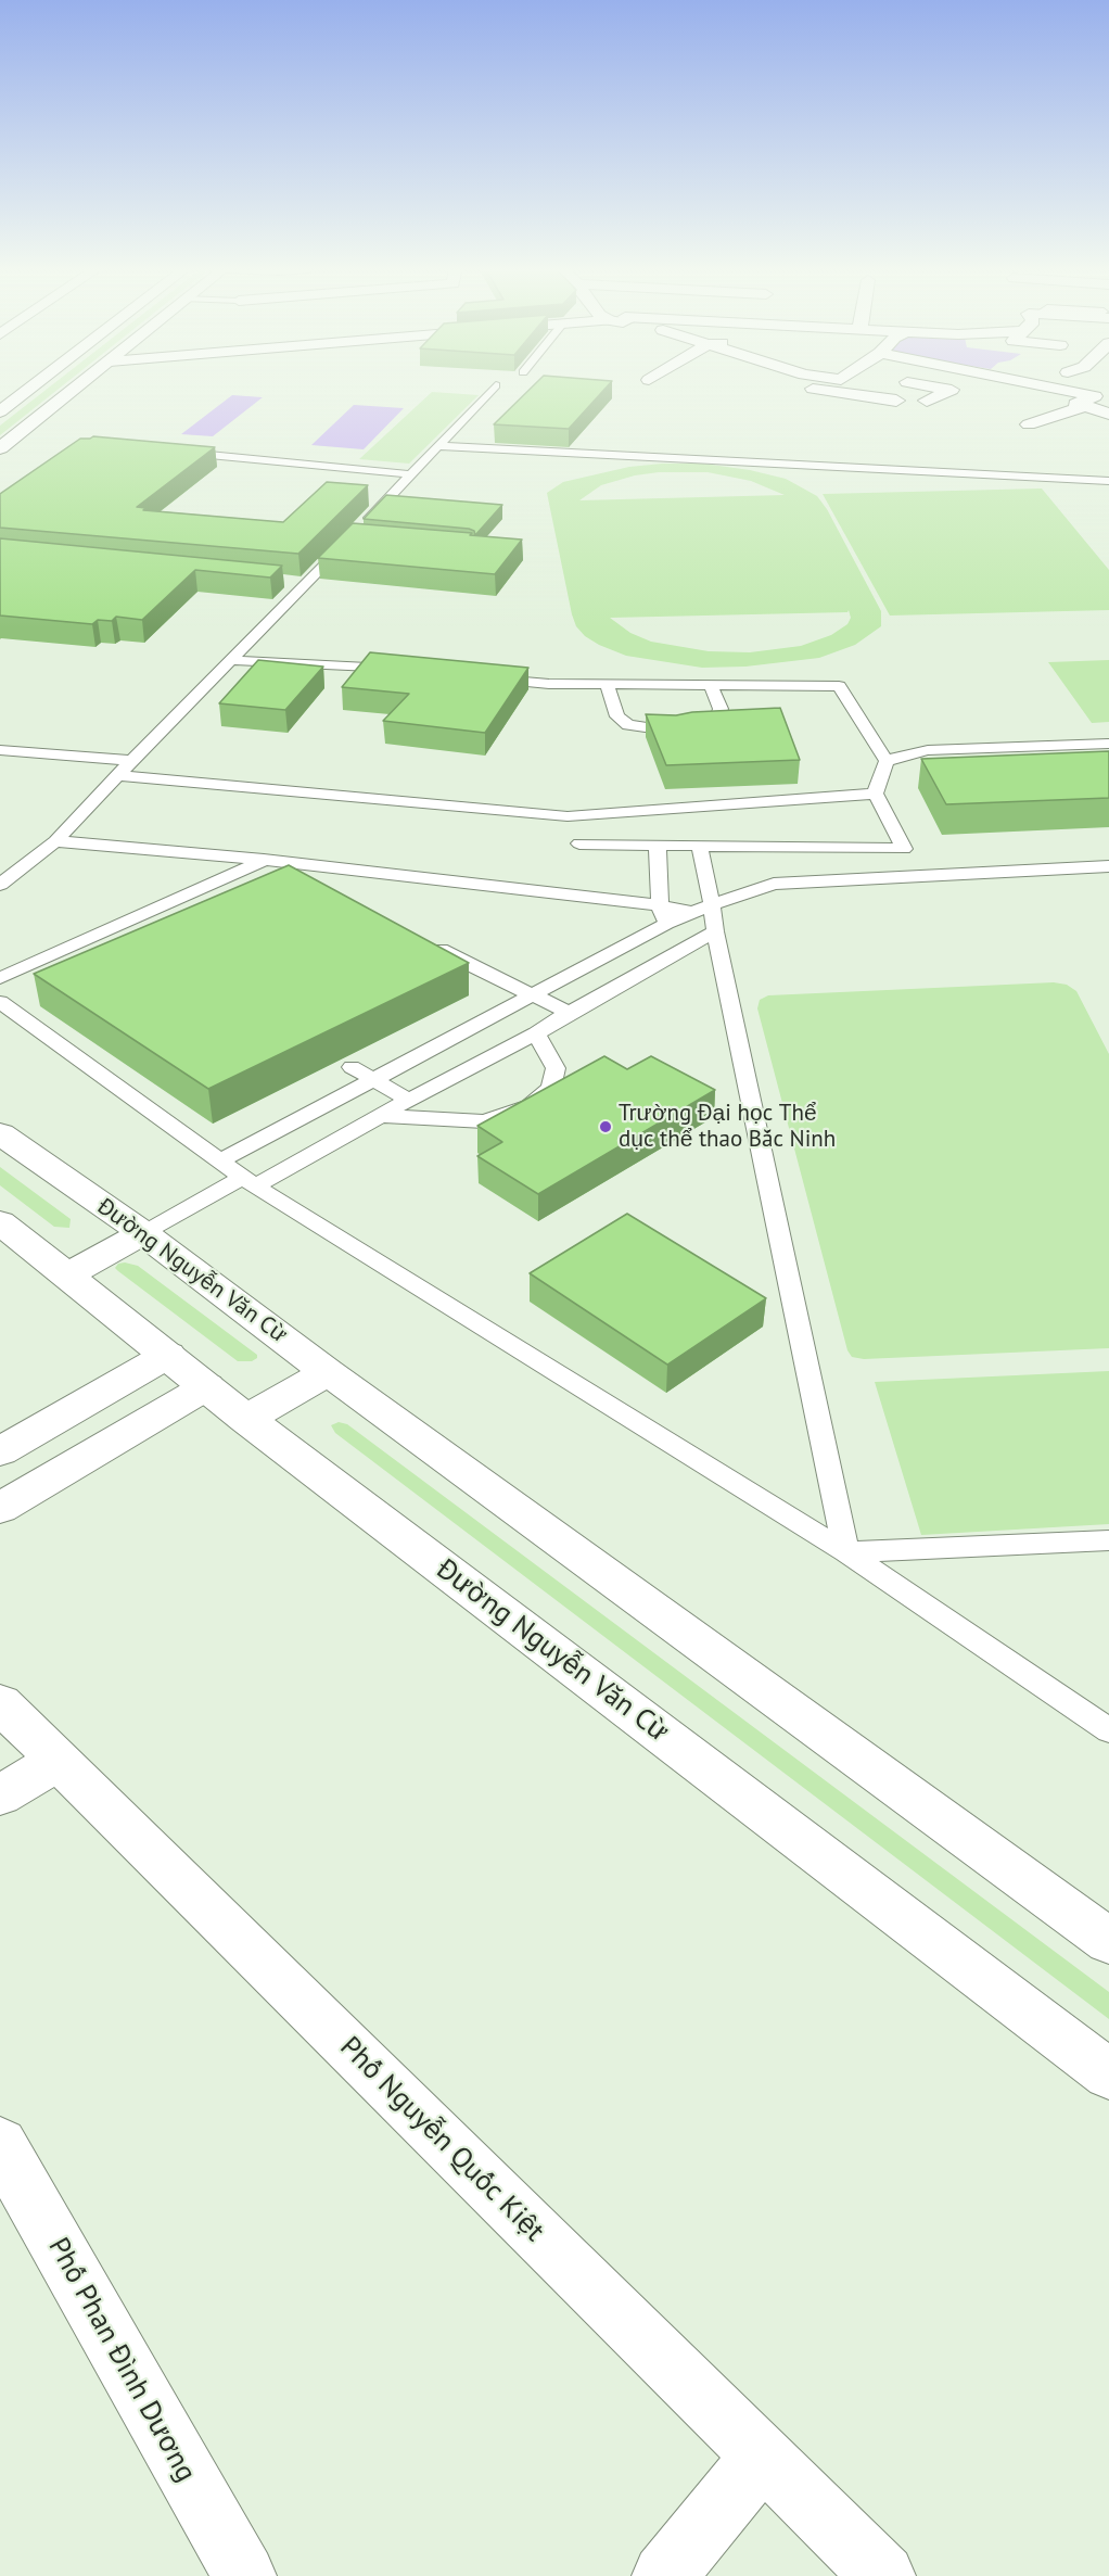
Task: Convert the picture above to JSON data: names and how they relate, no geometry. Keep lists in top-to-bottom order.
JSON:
{
  "streets": {
    "street": ["Đường Nguyễn Văn Cừ", "Phố Nguyễn Quốc Kiệt", "Phố Phan Đình Dương"]
  },
  "places": ["Trường Đại học Thể dục thể thao Bắc Ninh"]
}
